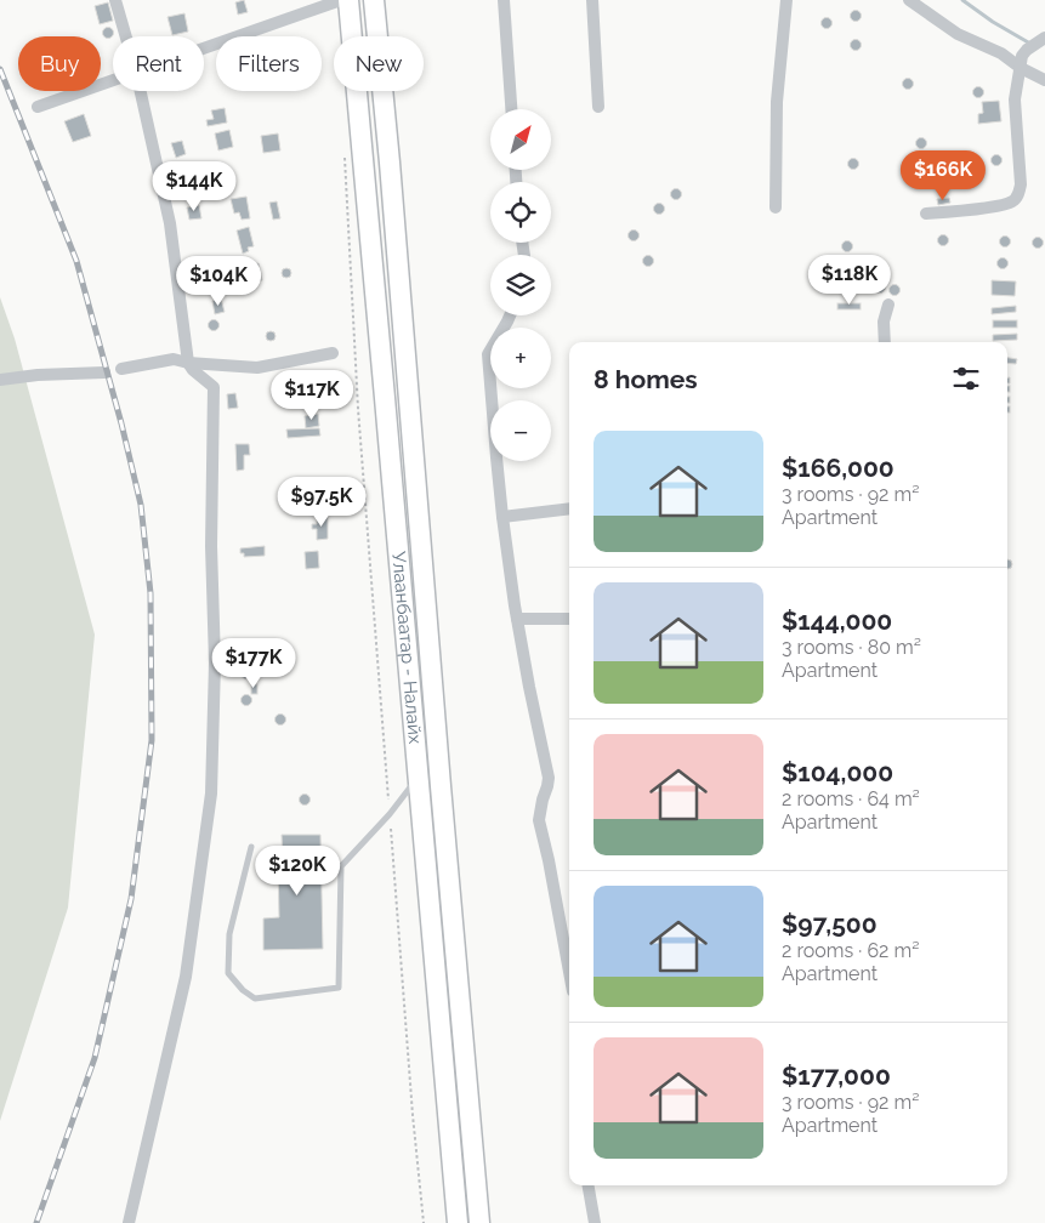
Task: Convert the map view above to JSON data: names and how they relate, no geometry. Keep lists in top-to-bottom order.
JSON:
{
  "streets": {
    "highway": ["Улаанбаатар - Налайх"]
  },
  "north": "top right",
  "page": {
    "chip": [
      "Buy",
      "Rent",
      "Filters",
      "New"
    ],
    "map_buttons": ["+", "−"],
    "price": [
      "$166K",
      "$144K",
      "$118K",
      "$104K",
      "$117K",
      "$97.5K",
      "$177K",
      "$120K"
    ],
    "heading": "8 homes",
    "list": [
      {
        "name": "$166,000",
        "note": "3 rooms · 92 m² · Apartment"
      },
      {
        "name": "$144,000",
        "note": "3 rooms · 80 m² · Apartment"
      },
      {
        "name": "$104,000",
        "note": "2 rooms · 64 m² · Apartment"
      },
      {
        "name": "$97,500",
        "note": "2 rooms · 62 m² · Apartment"
      },
      {
        "name": "$177,000",
        "note": "3 rooms · 92 m² · Apartment"
      }
    ]
  }
}
